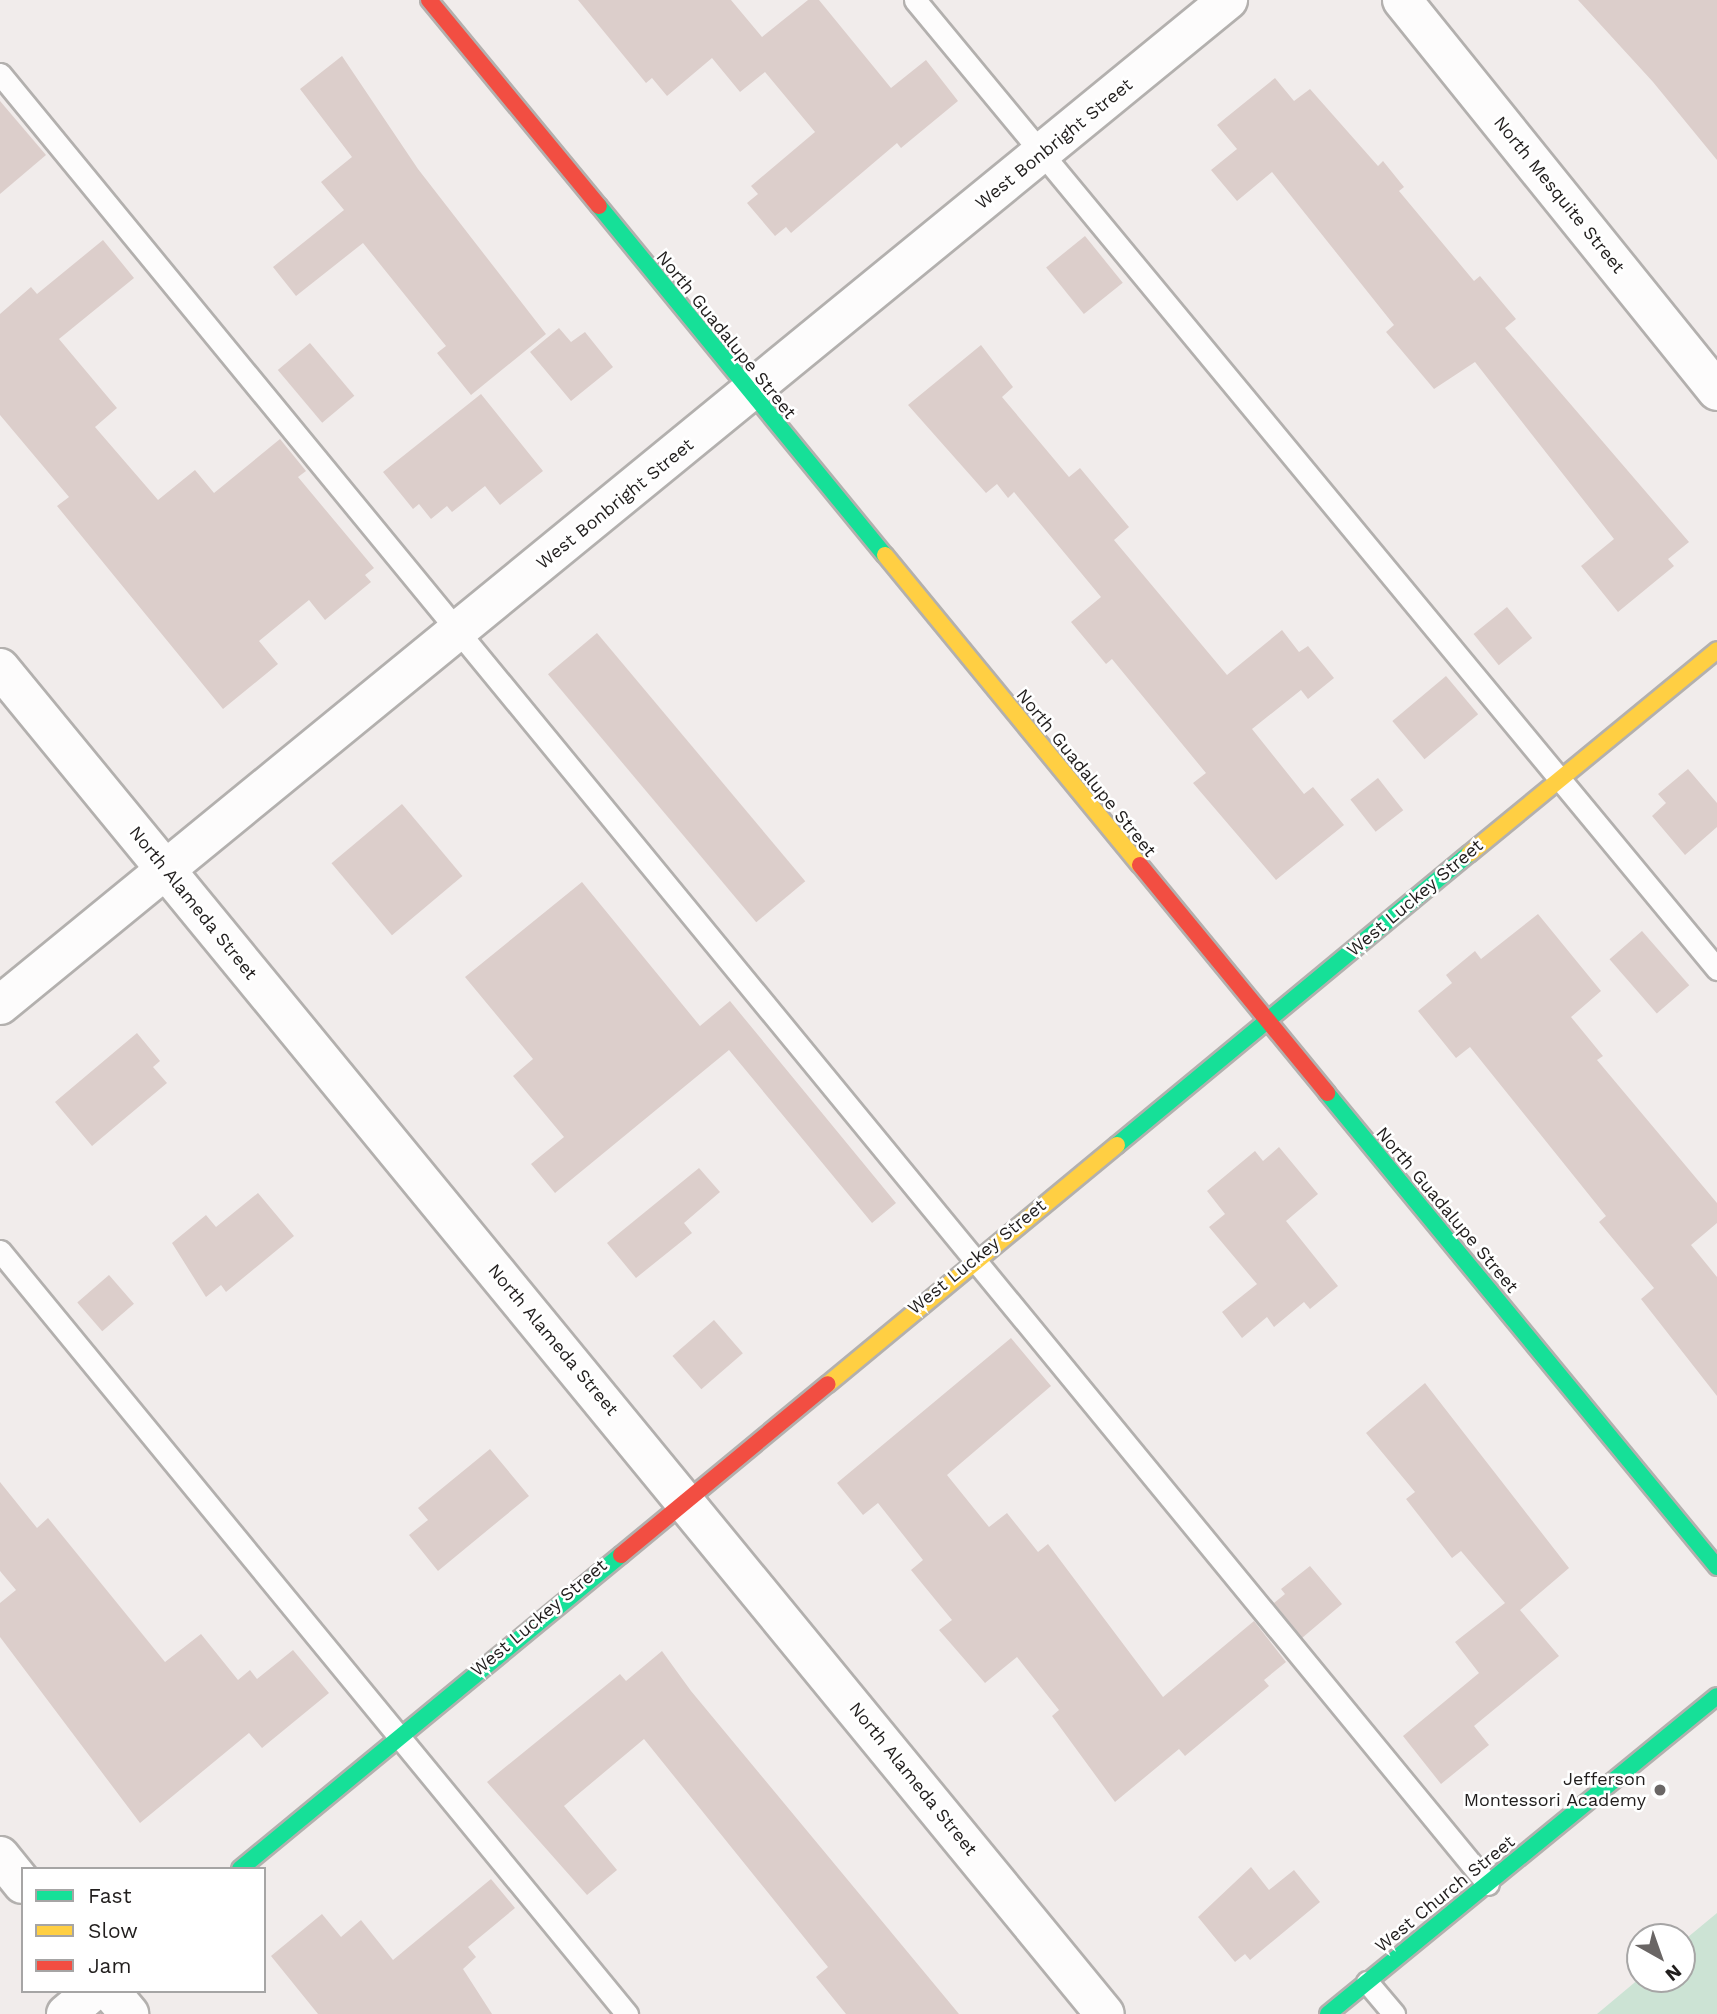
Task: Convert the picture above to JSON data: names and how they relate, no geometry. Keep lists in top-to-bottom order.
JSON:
{
  "streets": {
    "street": [
      "West Bonbright Street",
      "North Mesquite Street",
      "North Guadalupe Street",
      "West Luckey Street",
      "North Alameda Street",
      "West Church Street"
    ]
  },
  "crossings": [
    ["West Bonbright Street", "North Guadalupe Street"],
    ["West Bonbright Street", "North Alameda Street"],
    ["North Guadalupe Street", "West Luckey Street"],
    ["West Luckey Street", "North Alameda Street"]
  ],
  "places": ["Jefferson Montessori Academy"],
  "legend": ["Fast", "Slow", "Jam"],
  "north": "bottom right"
}
